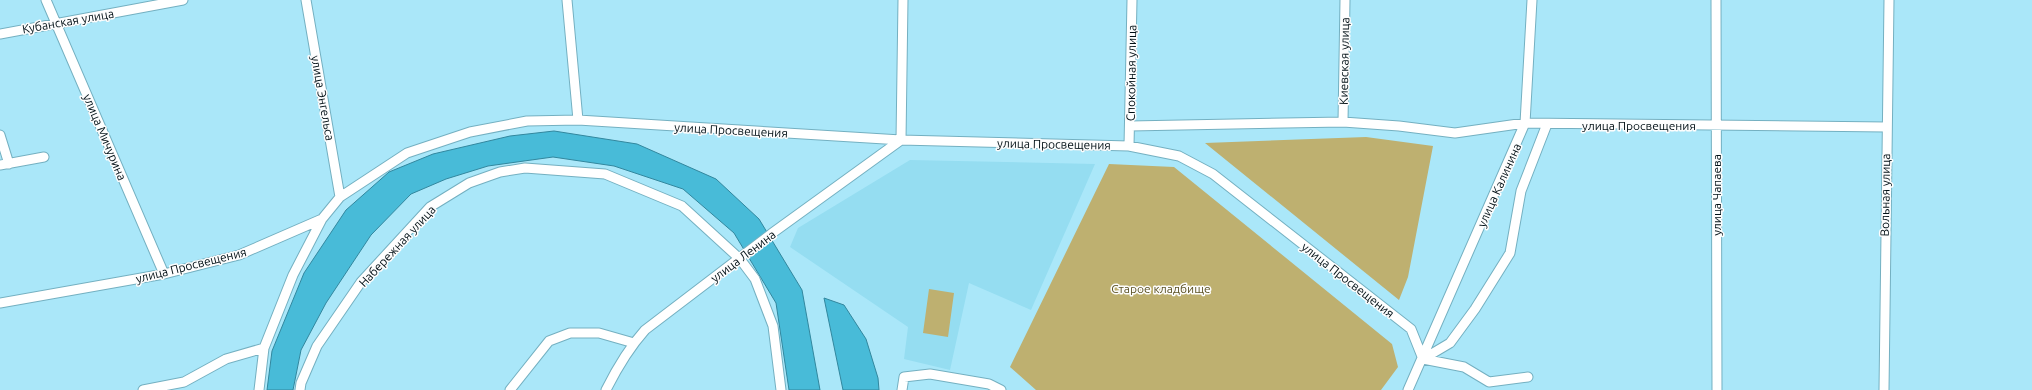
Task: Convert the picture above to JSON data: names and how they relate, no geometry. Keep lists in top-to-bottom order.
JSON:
{
  "streets": {
    "street": [
      "Кубанская улица",
      "Киевская улица",
      "Спокойная улица",
      "улица Энгельса",
      "улица Просвещения",
      "улица Мичурина",
      "улица Калинина",
      "улица Чапаева",
      "Вольная улица",
      "Набережная улица",
      "улица Ленина"
    ]
  },
  "crossings": [
    ["Кубанская улица", "улица Мичурина"],
    ["Киевская улица", "улица Просвещения"],
    ["Спокойная улица", "улица Просвещения"],
    ["улица Энгельса", "улица Просвещения"],
    ["улица Просвещения", "улица Мичурина"],
    ["улица Просвещения", "улица Калинина"],
    ["улица Просвещения", "улица Чапаева"],
    ["улица Просвещения", "Вольная улица"],
    ["улица Просвещения", "улица Ленина"],
    ["Набережная улица", "улица Ленина"]
  ],
  "parks": ["Старое кладбище"]
}
